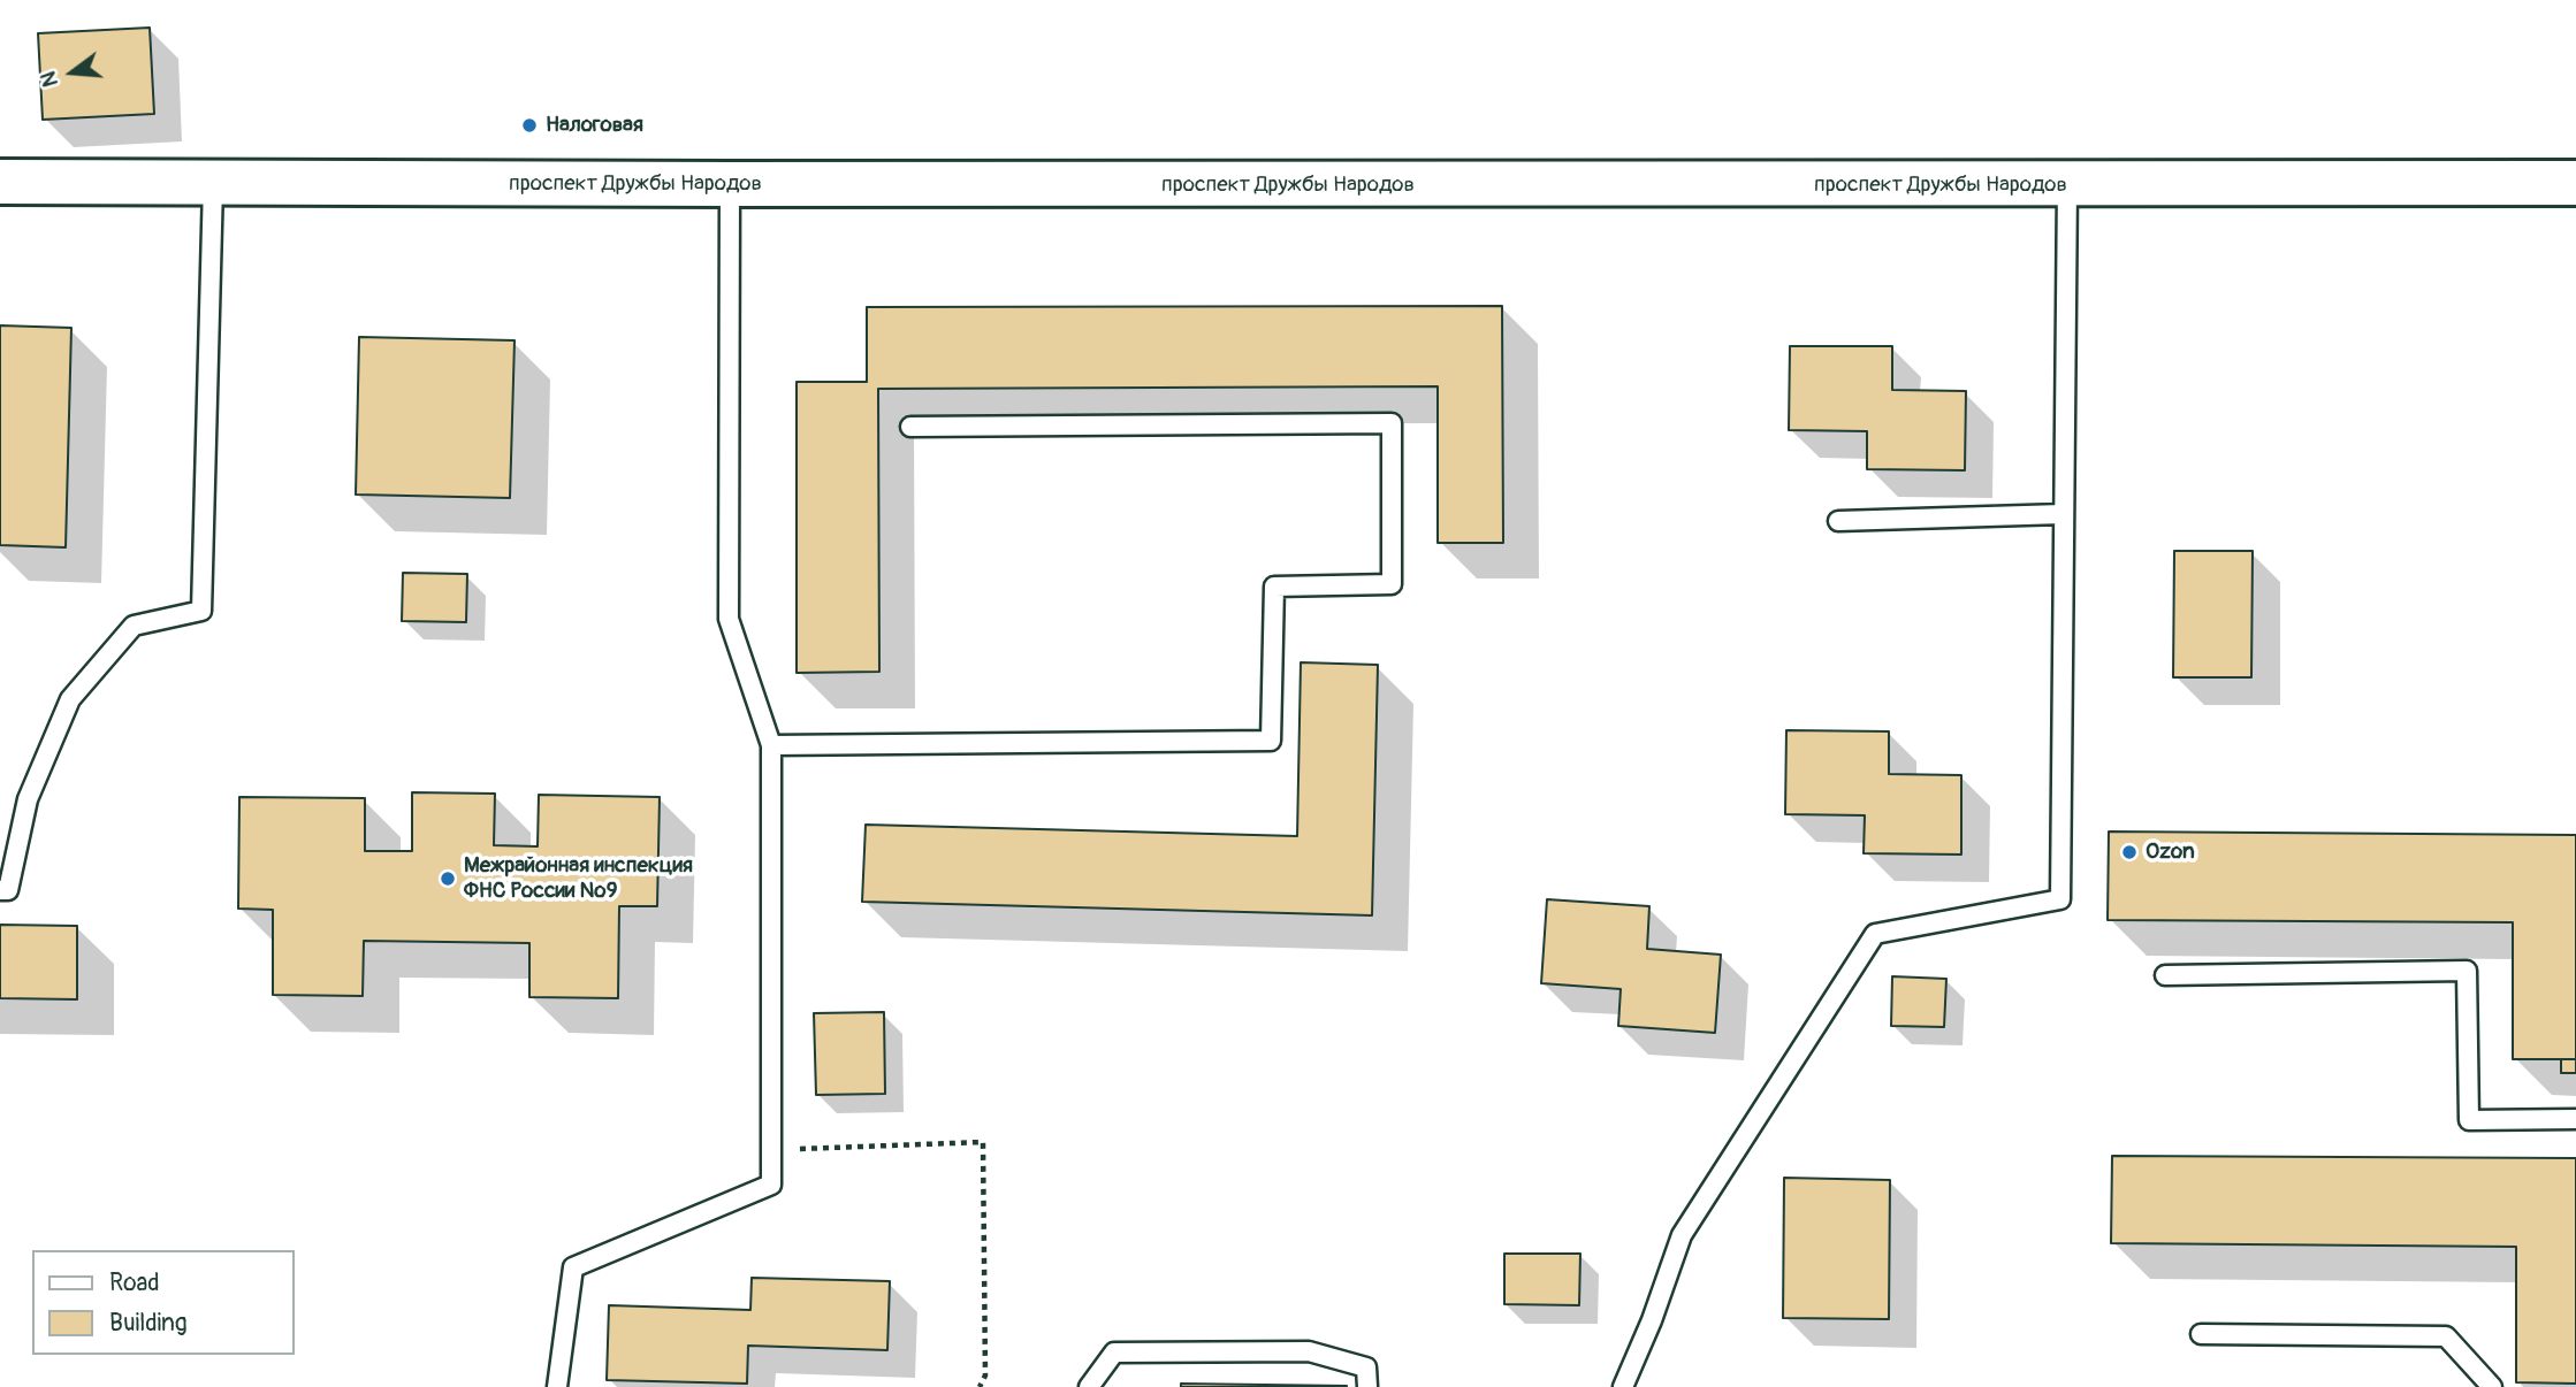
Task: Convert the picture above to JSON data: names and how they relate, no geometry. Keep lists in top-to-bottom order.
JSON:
{
  "streets": {
    "main road": ["проспект Дружбы Народов"]
  },
  "places": ["Налоговая", "Ozon", "Межрайонная инспекция ФНС России №9"],
  "legend": ["Road", "Building"],
  "north": "left"
}
